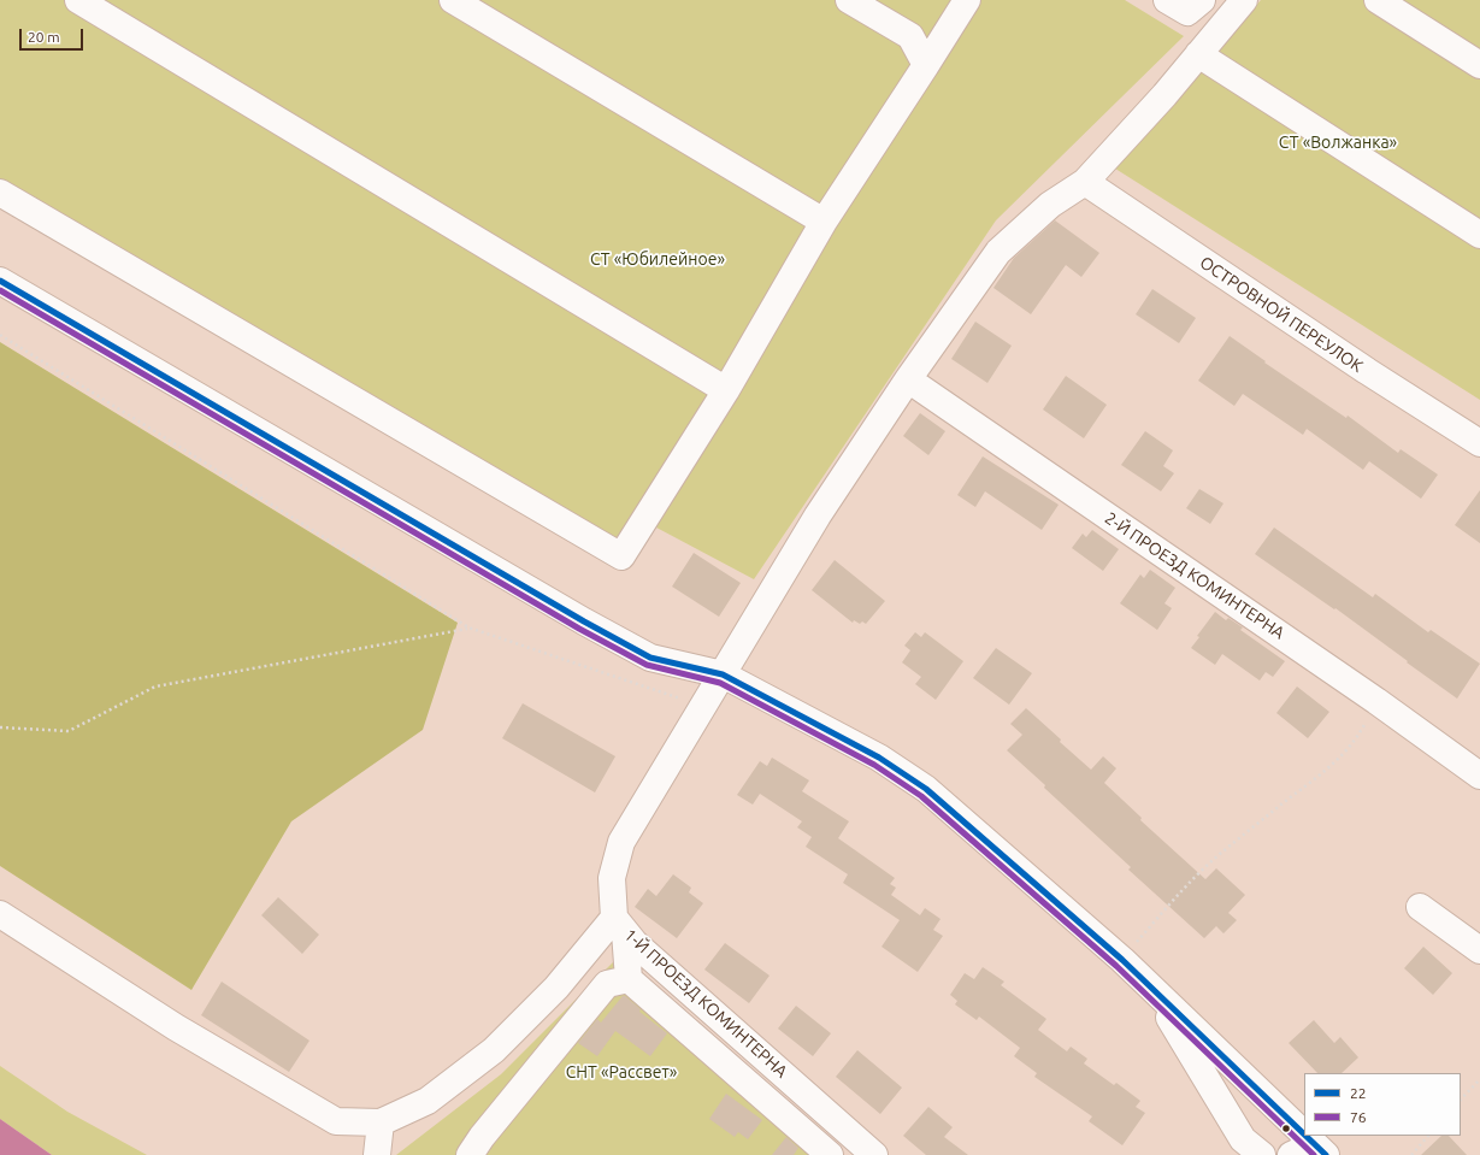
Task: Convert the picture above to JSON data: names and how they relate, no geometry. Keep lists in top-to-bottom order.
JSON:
{
  "streets": {
    "street": ["ОСТРОВНОЙ ПЕРЕУЛОК", "2-Й ПРОЕЗД КОМИНТЕРНА", "1-Й ПРОЕЗД КОМИНТЕРНА"]
  },
  "crossings": [
    ["ОСТРОВНОЙ ПЕРЕУЛОК", "1-Й ПРОЕЗД КОМИНТЕРНА"],
    ["2-Й ПРОЕЗД КОМИНТЕРНА", "1-Й ПРОЕЗД КОМИНТЕРНА"]
  ],
  "parks": ["СТ «Волжанка»", "СТ «Юбилейное»", "СНТ «Рассвет»"],
  "lines": ["transit line 22", "transit line 76"],
  "legend": ["22", "76"],
  "scale_bar": "20 m"
}
